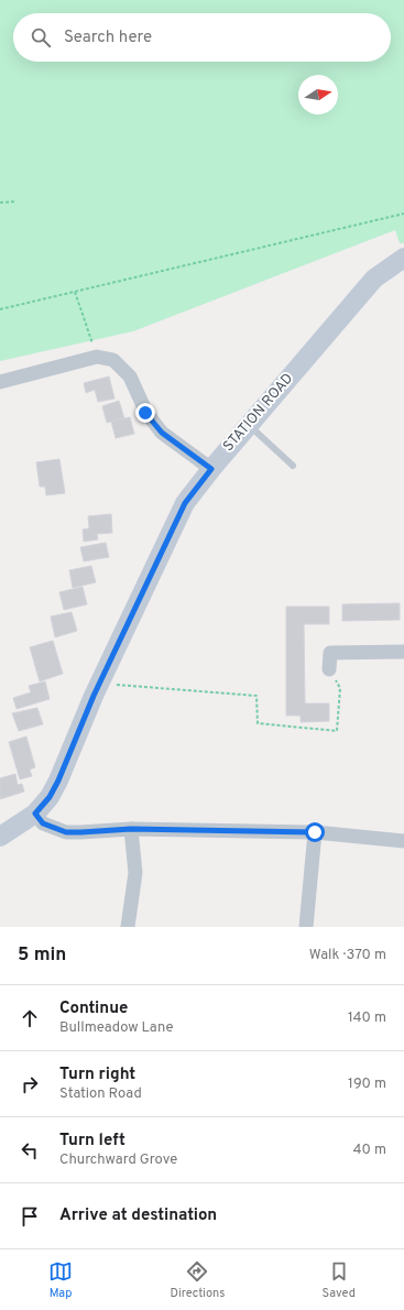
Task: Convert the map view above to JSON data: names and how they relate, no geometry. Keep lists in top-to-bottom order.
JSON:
{
  "streets": {
    "street": ["STATION ROAD"]
  },
  "north": "right",
  "page": {
    "search": "Search here",
    "heading": ["5 min", "Walk · 370 m"],
    "list": [
      ["Continue", "Bullmeadow Lane", "140 m"],
      ["Turn right", "Station Road", "190 m"],
      ["Turn left", "Churchward Grove", "40 m"],
      "Arrive at destination"
    ],
    "nav": ["Map", "Directions", "Saved"]
  }
}
